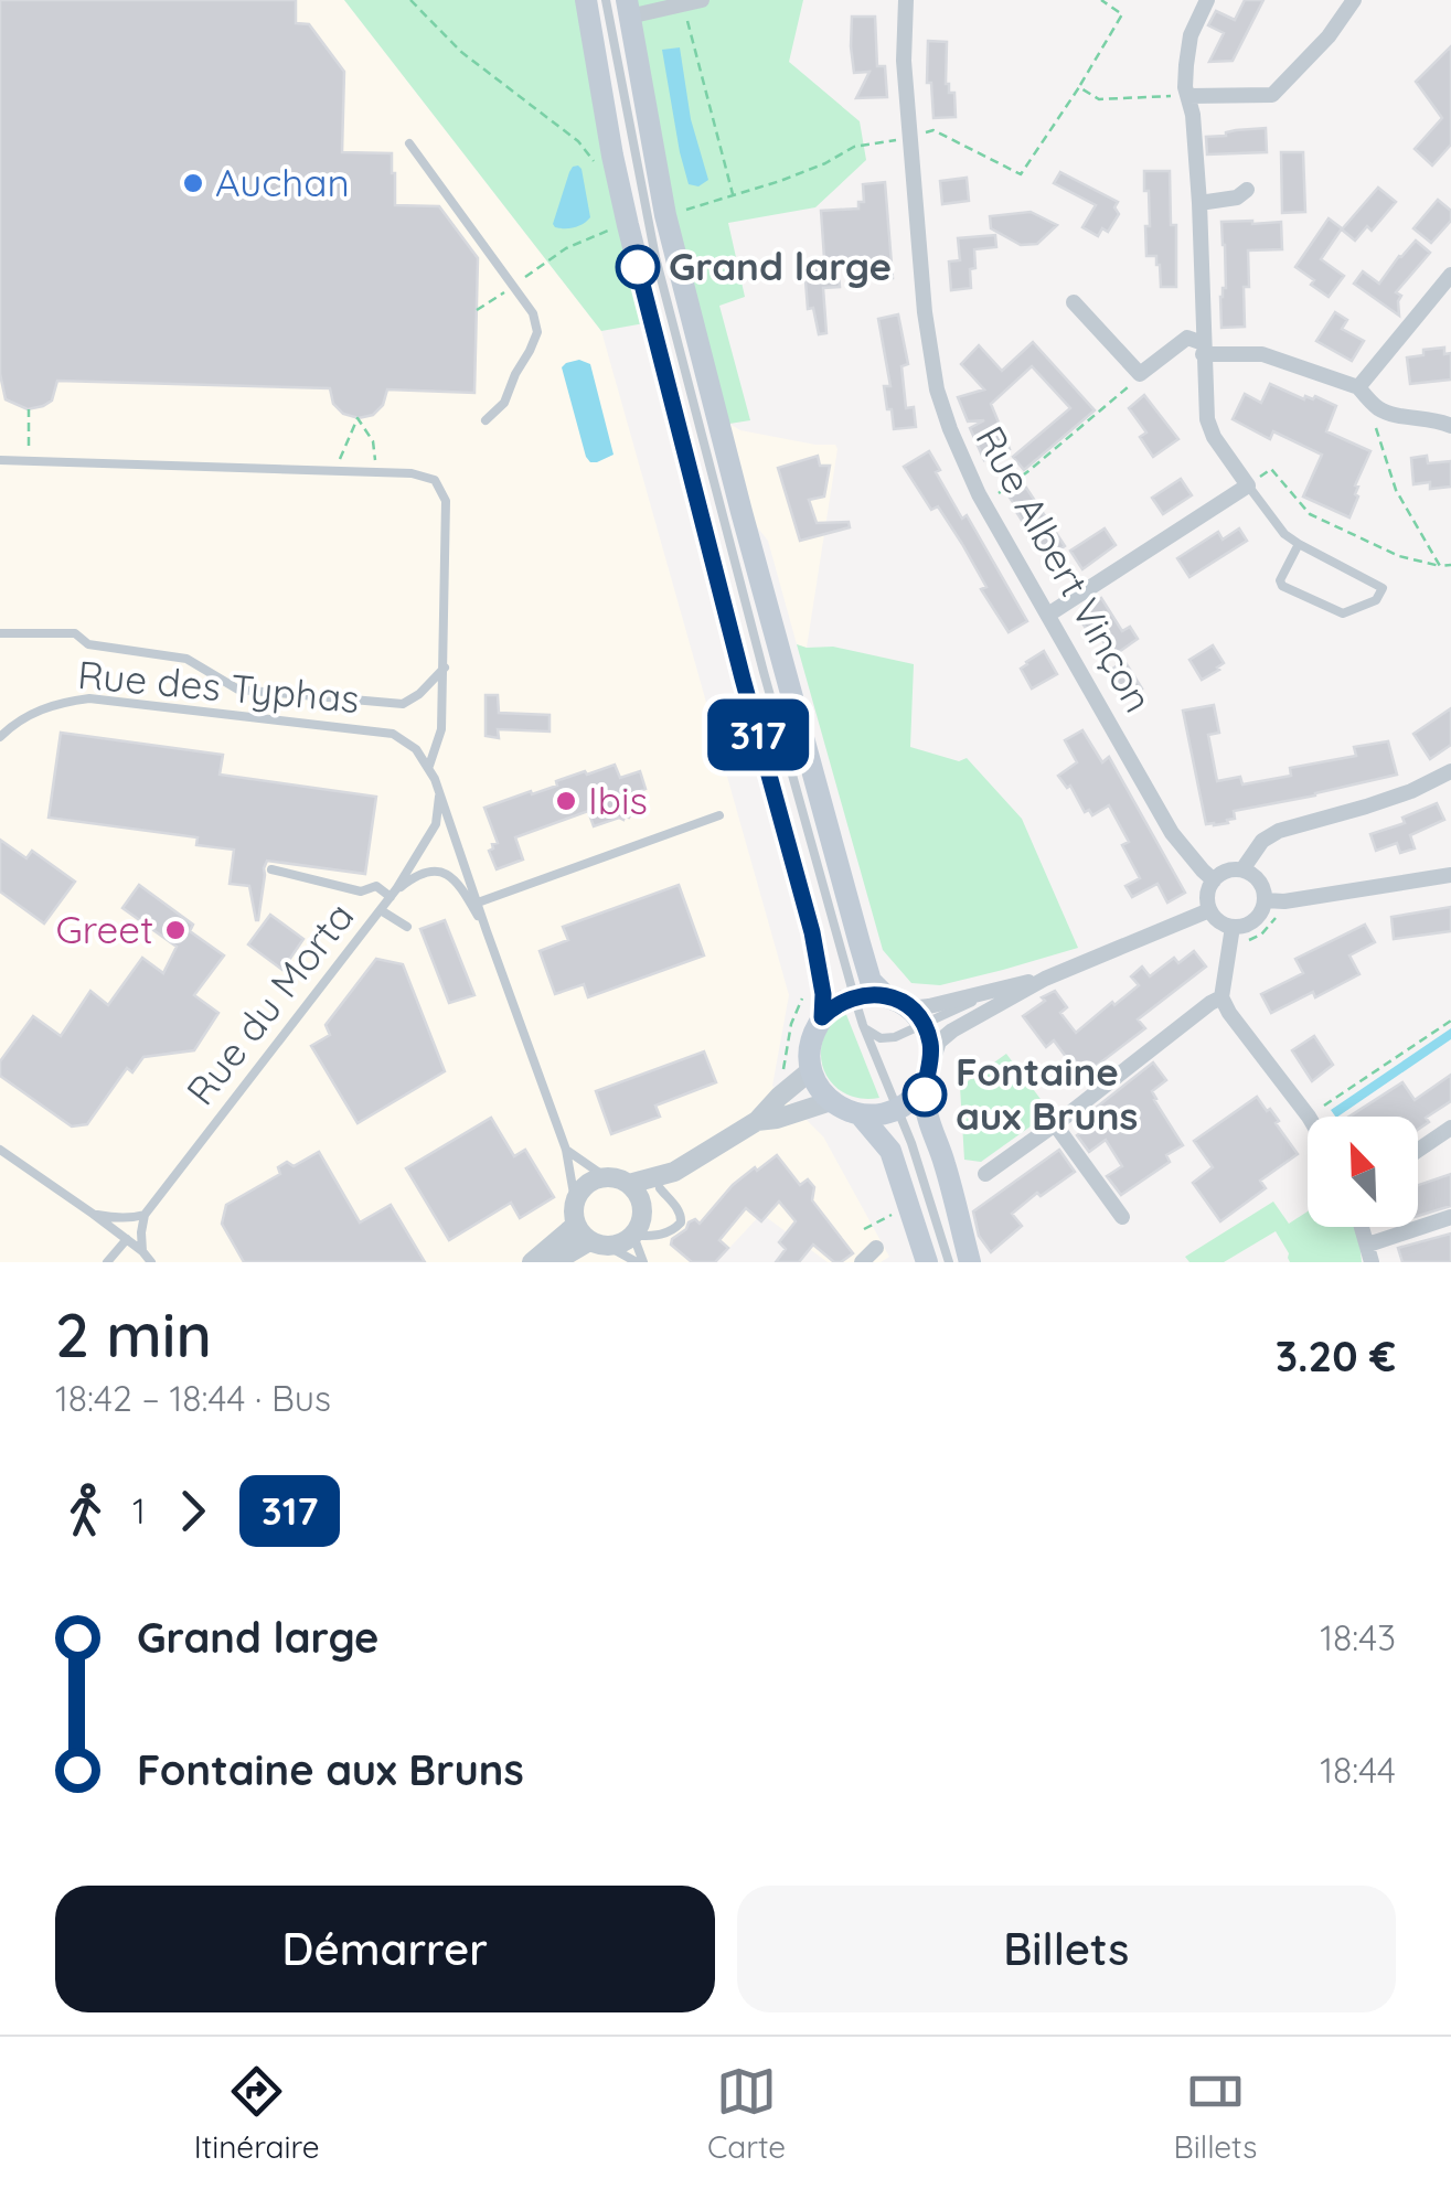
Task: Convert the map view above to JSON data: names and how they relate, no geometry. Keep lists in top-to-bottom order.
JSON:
{
  "streets": {
    "street": ["Rue Albert Vinçon"],
    "lane": ["Rue des Typhas", "Rue du Morta"]
  },
  "places": [
    "Auchan",
    "Grand large",
    "Ibis",
    "Greet",
    "Fontaine aux Bruns"
  ],
  "lines": ["bus line 317"],
  "north": "top left",
  "page": {
    "on_map": "317",
    "heading": ["2 min", "18:42 – 18:44 · Bus", "3.20 €"],
    "legs": ["1", "317"],
    "list": [
      {
        "name": "Grand large",
        "value": "18:43"
      },
      {
        "name": "Fontaine aux Bruns",
        "value": "18:44"
      }
    ],
    "buttons": ["Démarrer", "Billets"],
    "tabs": ["Itinéraire", "Carte", "Billets"]
  }
}
